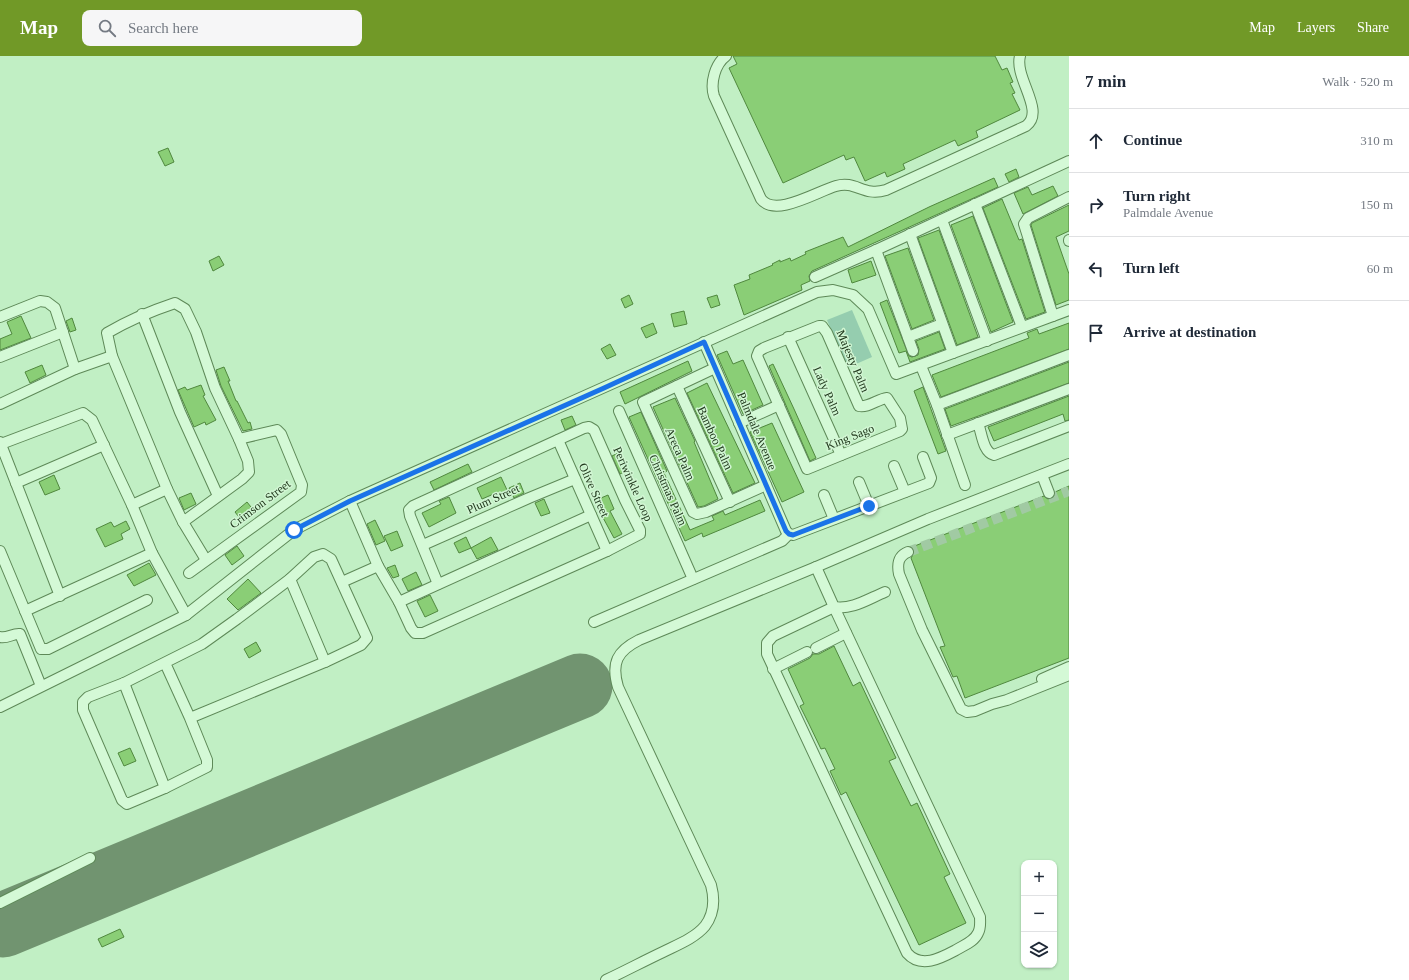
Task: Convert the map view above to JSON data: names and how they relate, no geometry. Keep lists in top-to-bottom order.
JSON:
{
  "streets": {
    "street": [
      "Majesty Palm",
      "Lady Palm",
      "Palmdale Avenue",
      "King Sago",
      "Bamboo Palm",
      "Areca Palm",
      "Periwinkle Loop",
      "Olive Street",
      "Christmas Palm",
      "Plum Street",
      "Crimson Street"
    ]
  },
  "crossings": [
    ["Majesty Palm", "Lady Palm"],
    ["Majesty Palm", "King Sago"],
    ["Lady Palm", "King Sago"],
    ["Bamboo Palm", "Areca Palm"],
    ["Periwinkle Loop", "Olive Street"],
    ["Periwinkle Loop", "Plum Street"],
    ["Olive Street", "Plum Street"]
  ],
  "page": {
    "header": "Map",
    "search": "Search here",
    "nav": ["Map", "Layers", "Share"],
    "heading": ["7 min", "Walk · 520 m"],
    "list": [
      ["Continue", "310 m"],
      ["Turn right", "Palmdale Avenue", "150 m"],
      ["Turn left", "60 m"],
      "Arrive at destination"
    ],
    "map_buttons": ["+", "−"]
  }
}
